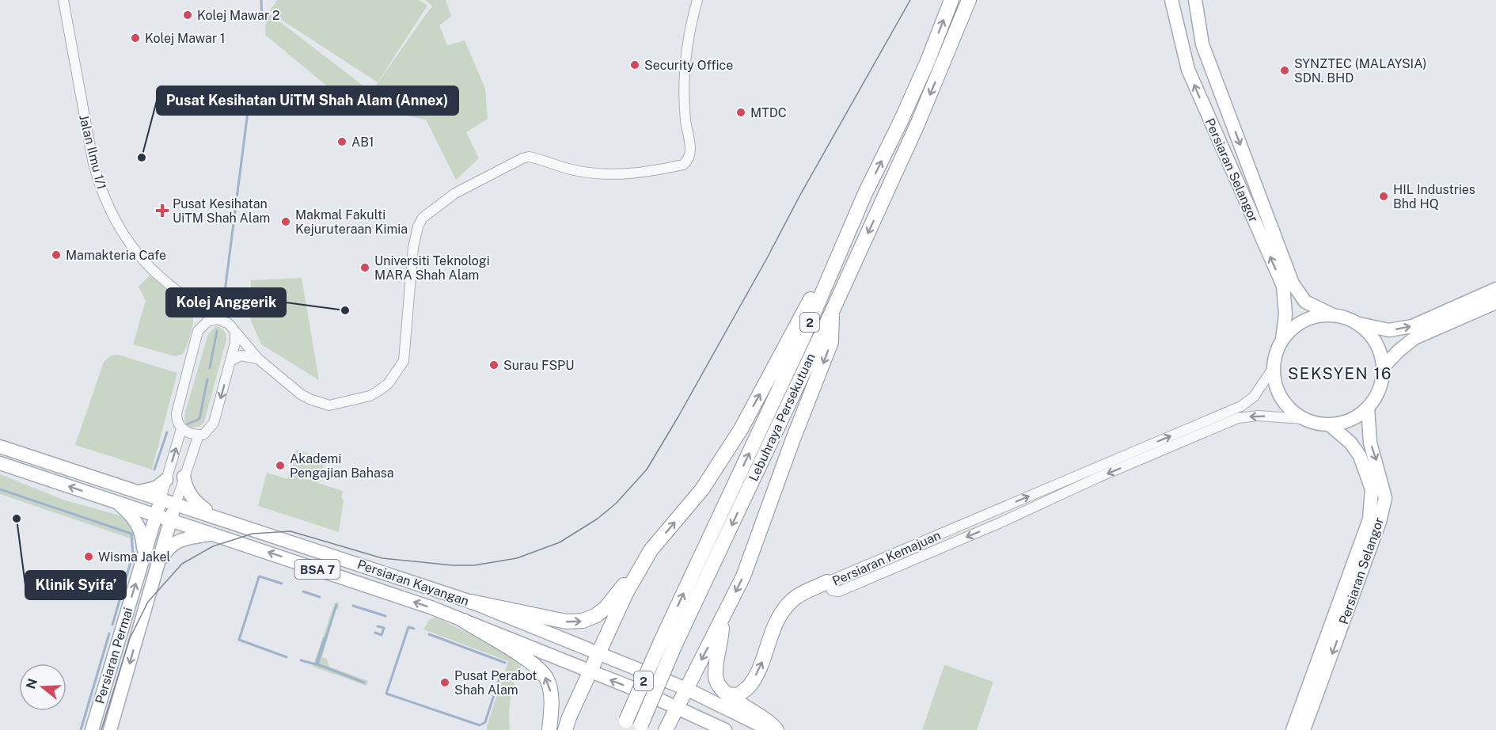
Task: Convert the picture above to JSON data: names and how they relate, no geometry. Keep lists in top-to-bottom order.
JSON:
{
  "streets": {
    "highway": ["2", "Lebuhraya Persekutuan"],
    "main road": [
      "Persiaran Selangor",
      "BSA 7",
      "Persiaran Kayangan",
      "Persiaran Permai"
    ],
    "street": ["Jalan Ilmu 1/1", "Persiaran Kemajuan"]
  },
  "crossings": [
    ["Persiaran Selangor", "Persiaran Kemajuan"],
    ["Persiaran Kayangan", "Persiaran Permai"]
  ],
  "districts": ["SEKSYEN 16"],
  "places": {
    "other": [
      "Kolej Mawar 2",
      "Kolej Mawar 1",
      "Security Office",
      "SYNZTEC (MALAYSIA) SDN. BHD",
      "MTDC",
      "AB1",
      "Pusat Kesihatan UiTM Shah Alam (Annex)",
      "HIL Industries Bhd HQ",
      "Makmal Fakulti Kejuruteraan Kimia",
      "Mamakteria Cafe",
      "Universiti Teknologi MARA Shah Alam",
      "Kolej Anggerik",
      "Surau FSPU",
      "Akademi Pengajian Bahasa",
      "Klinik Syifa’",
      "Wisma Jakel",
      "Pusat Perabot Shah Alam"
    ],
    "health": ["Pusat Kesihatan UiTM Shah Alam"]
  },
  "north": "left"
}
